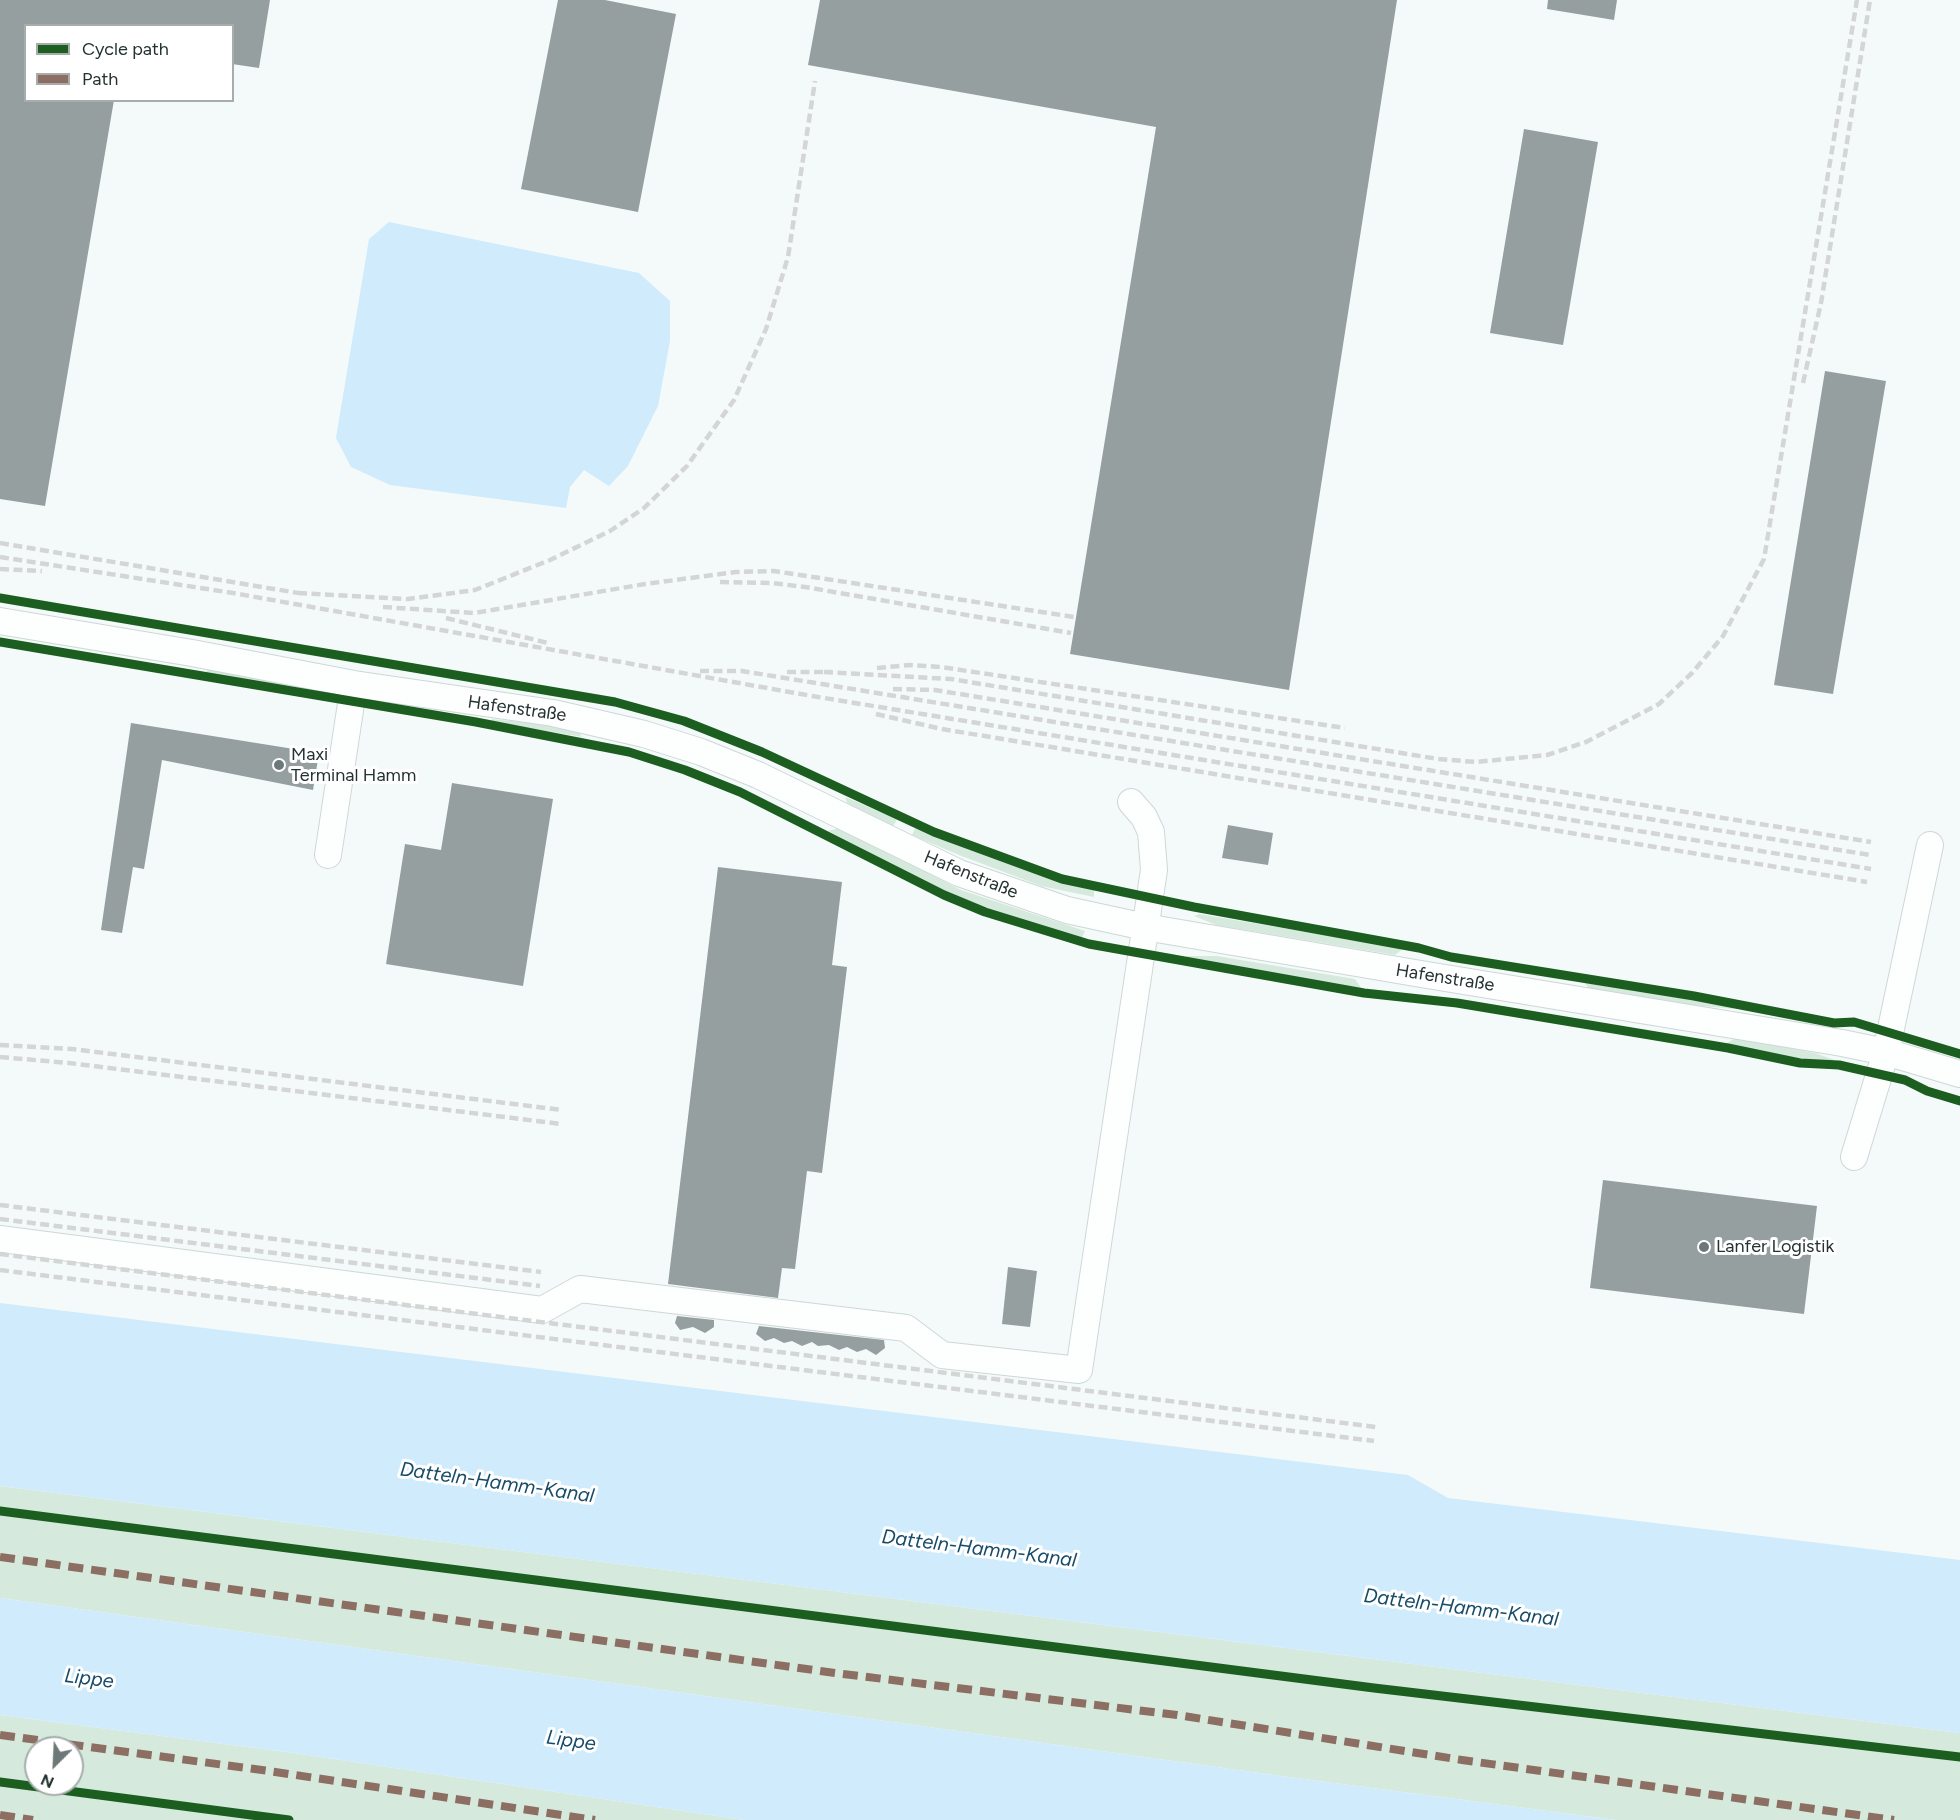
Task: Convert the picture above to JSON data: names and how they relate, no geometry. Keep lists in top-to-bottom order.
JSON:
{
  "streets": {
    "street": ["Hafenstraße"]
  },
  "water": ["Datteln-Hamm-Kanal", "Lippe"],
  "places": ["Maxi Terminal Hamm", "Lanfer Logistik"],
  "legend": ["Cycle path", "Path"],
  "north": "bottom left"
}
